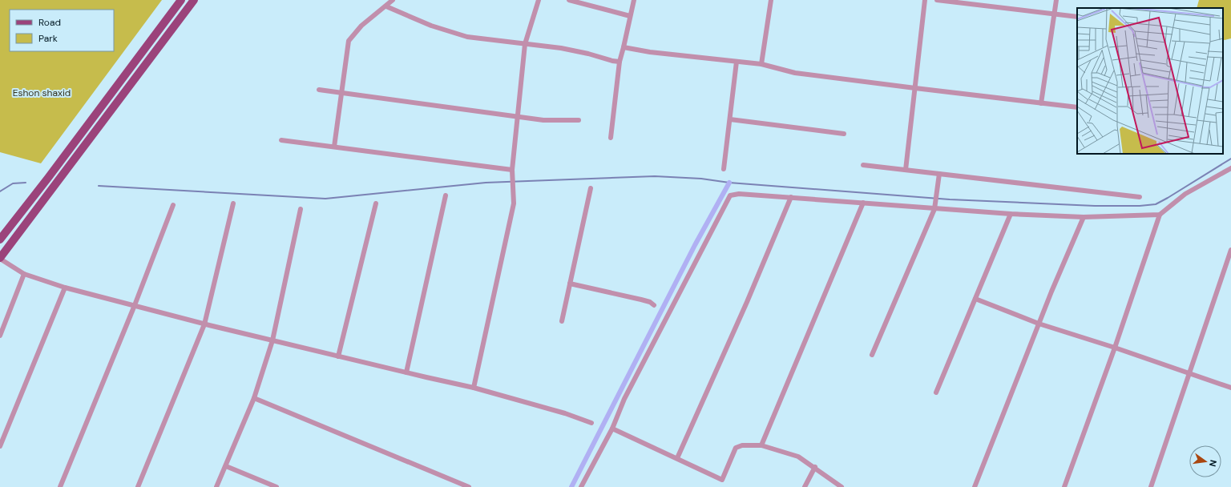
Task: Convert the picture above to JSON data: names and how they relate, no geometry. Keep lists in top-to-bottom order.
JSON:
{
  "parks": ["Eshon shaxid"],
  "legend": ["Road", "Park"],
  "north": "right"
}
